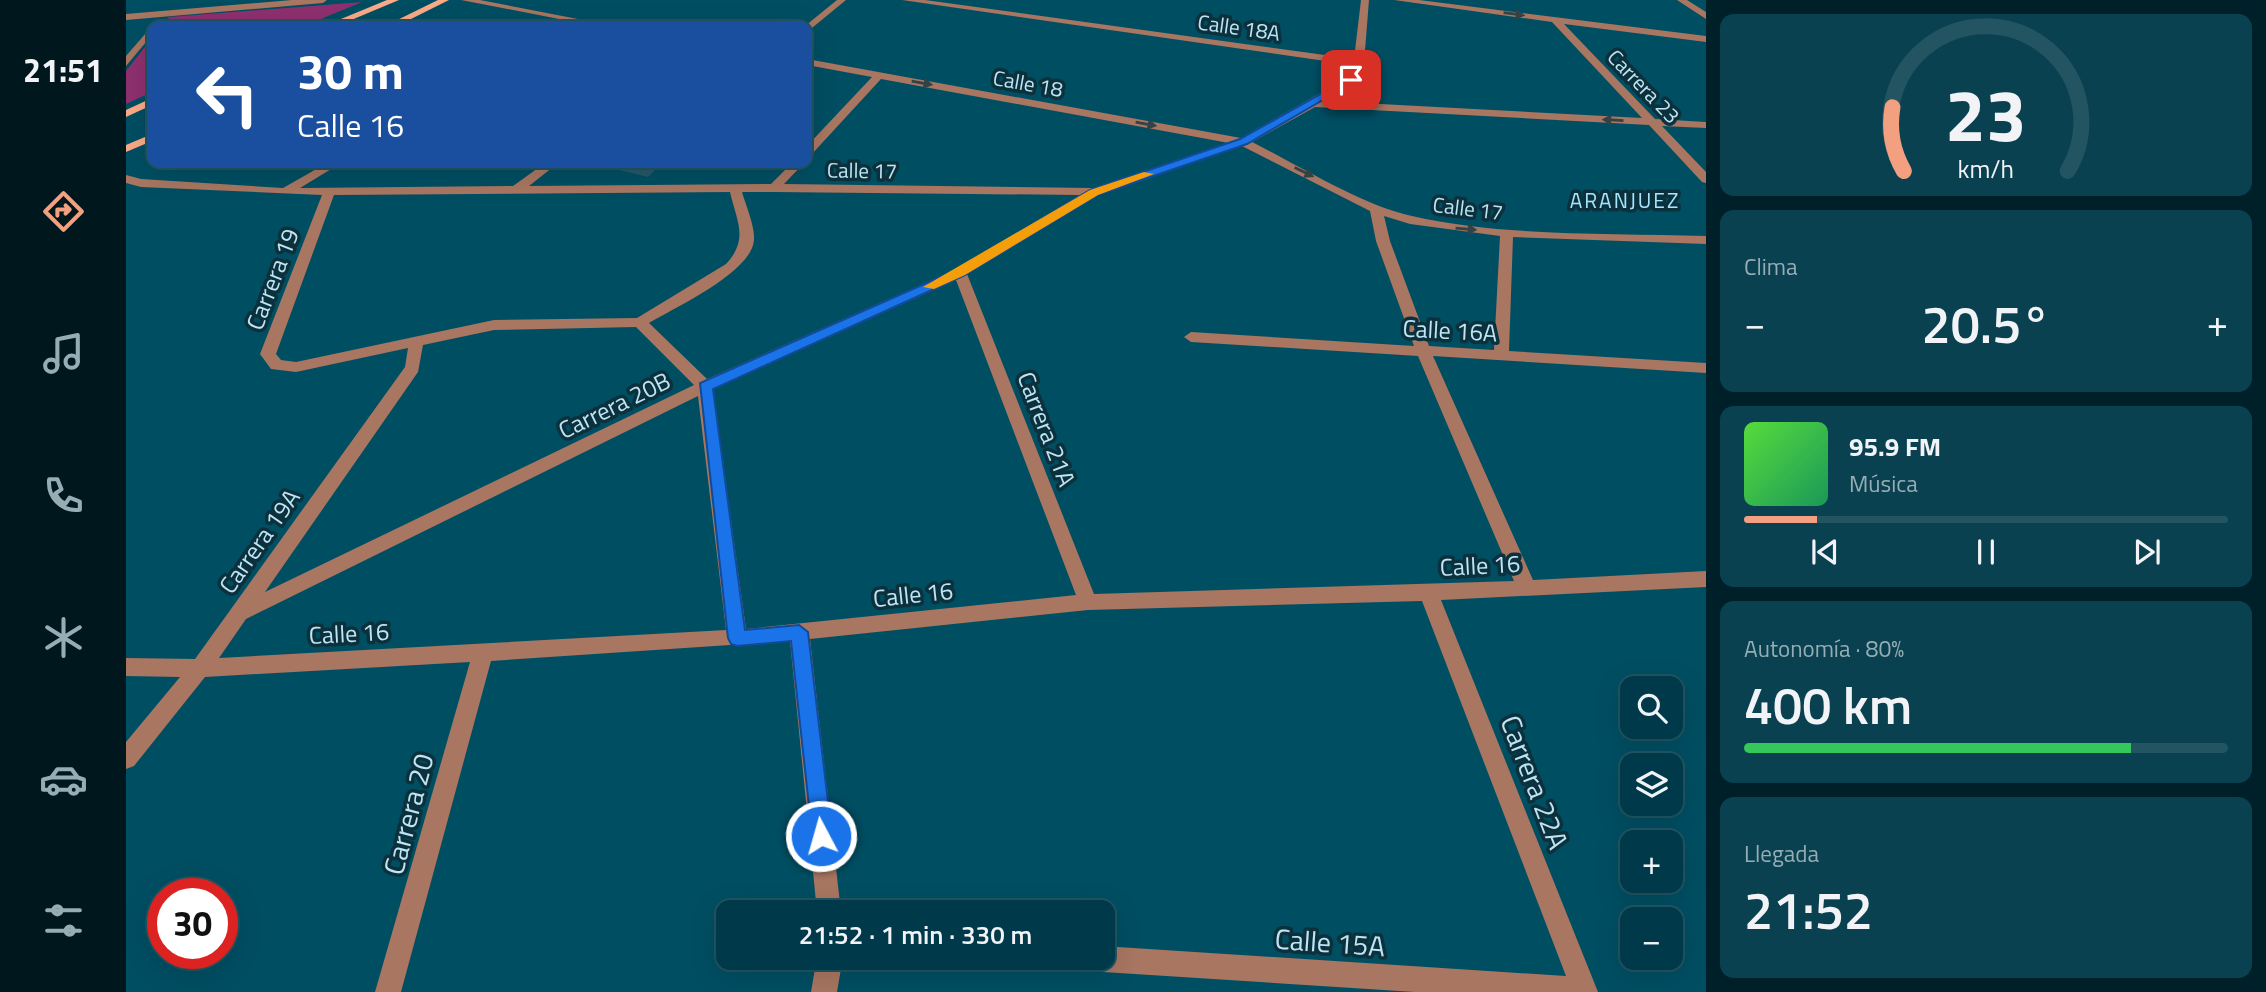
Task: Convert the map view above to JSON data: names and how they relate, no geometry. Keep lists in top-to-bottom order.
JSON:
{
  "streets": {
    "street": [
      "Calle 18A",
      "Calle 18",
      "Carrera 23",
      "Calle 17",
      "Carrera 19",
      "Calle 16A",
      "Carrera 20B",
      "Carrera 21A",
      "Carrera 19A",
      "Calle 16",
      "Carrera 22A",
      "Carrera 20",
      "Calle 15A"
    ]
  },
  "crossings": [
    ["Calle 18A", "Carrera 20B"],
    ["Calle 18", "Calle 17"],
    ["Calle 18", "Carrera 20B"],
    ["Calle 17", "Carrera 19"],
    ["Calle 17", "Carrera 20B"],
    ["Carrera 19", "Carrera 19A"],
    ["Carrera 20B", "Carrera 21A"],
    ["Carrera 20B", "Carrera 19A"],
    ["Carrera 21A", "Calle 16"],
    ["Carrera 19A", "Calle 16"],
    ["Calle 16", "Carrera 22A"],
    ["Calle 16", "Carrera 20"],
    ["Carrera 22A", "Calle 15A"]
  ],
  "one_way": ["Calle 18"],
  "districts": ["ARANJUEZ"],
  "page": {
    "tabs": "21:51",
    "turn": ["30 m", "Calle 16"],
    "tile": [
      "Clima",
      ["Autonomía · 80%", "400 km"],
      ["Llegada", "21:52"]
    ],
    "heat": ["−", "20.5°", "+"],
    "song": ["95.9 FM", "Música"],
    "map_buttons": ["+", "−"],
    "limit": "30",
    "trip": "21:52 · 1 min · 330 m",
    "gauge": ["23", "km/h"]
  }
}
